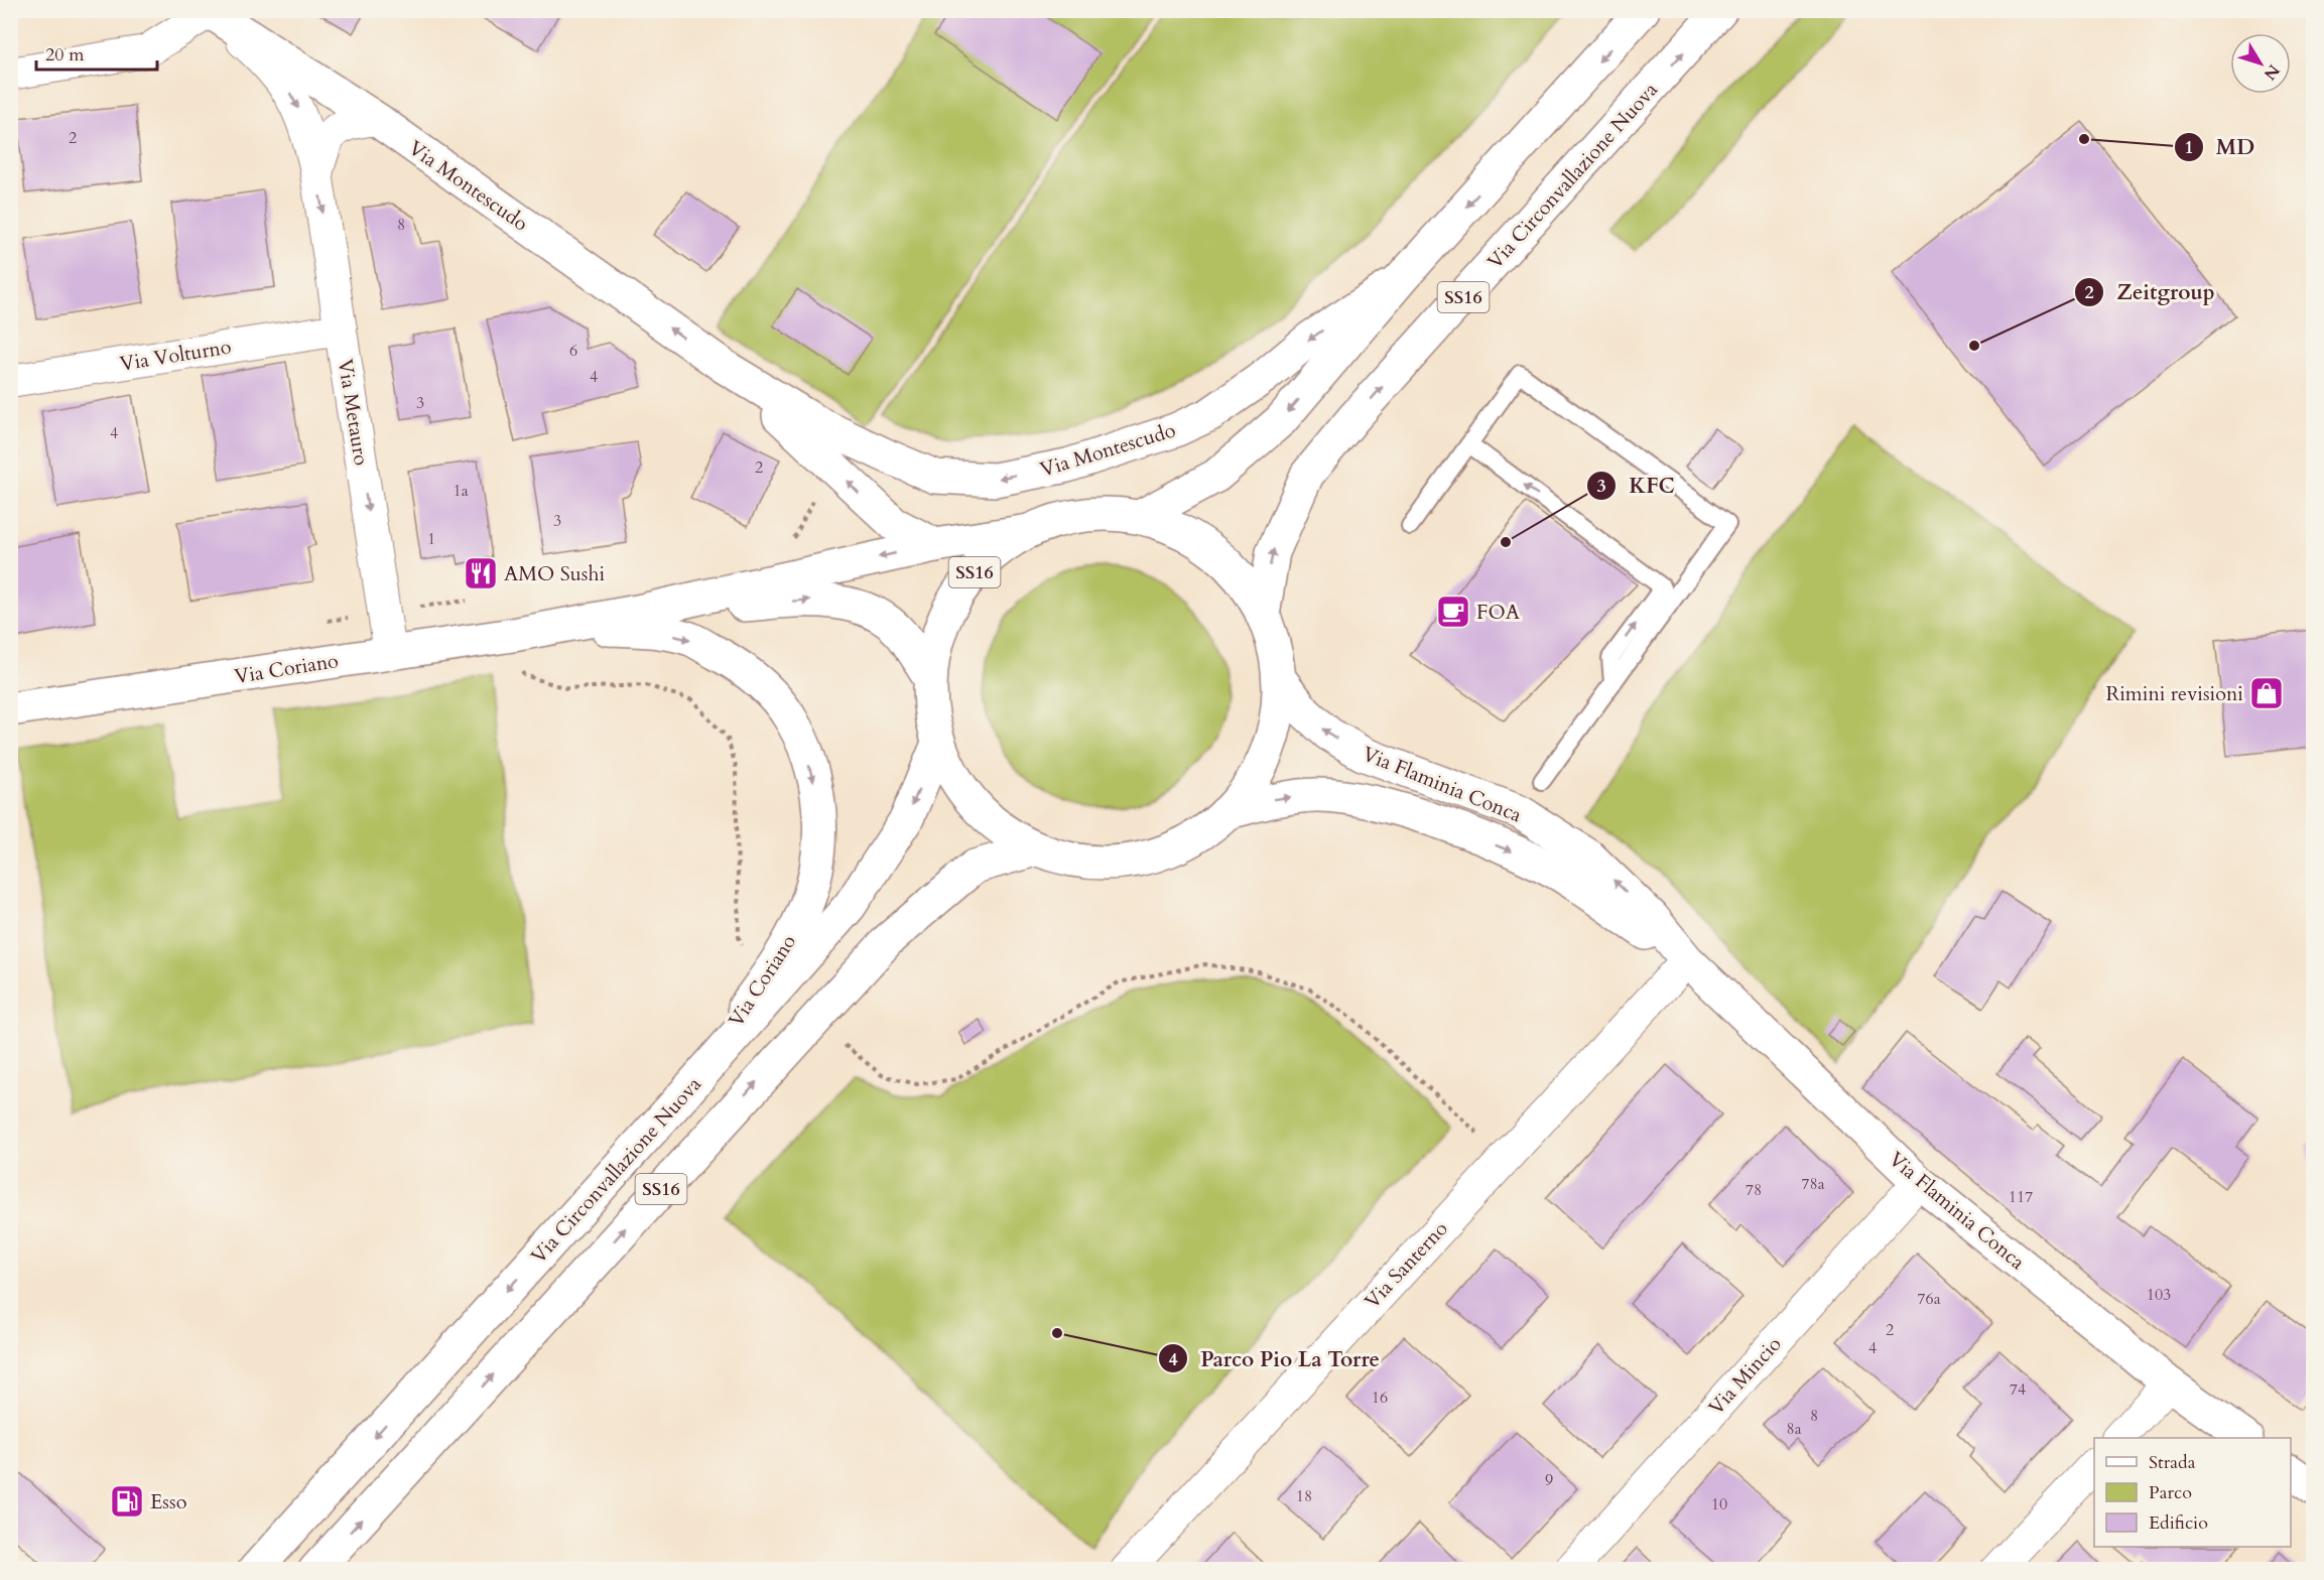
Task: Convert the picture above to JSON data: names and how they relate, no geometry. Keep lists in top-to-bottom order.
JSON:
{
  "streets": {
    "main road": [
      "Via Circonvallazione Nuova",
      "Via Montescudo",
      "SS16",
      "Via Coriano",
      "Via Flaminia Conca"
    ],
    "street": [
      "Via Volturno",
      "Via Metauro",
      "Via Santerno",
      "Via Mincio"
    ]
  },
  "crossings": [
    ["Via Circonvallazione Nuova", "SS16"],
    ["Via Circonvallazione Nuova", "Via Coriano"],
    ["Via Circonvallazione Nuova", "Via Flaminia Conca"],
    ["Via Montescudo", "SS16"],
    ["Via Montescudo", "Via Metauro"],
    ["Via Montescudo", "Via Coriano"],
    ["Via Volturno", "Via Metauro"],
    ["Via Metauro", "Via Coriano"],
    ["Via Flaminia Conca", "Via Santerno"],
    ["Via Flaminia Conca", "Via Mincio"]
  ],
  "one_way": ["Via Montescudo", "Via Metauro"],
  "places": {
    "other": [
      "MD",
      "Zeitgroup",
      "KFC",
      "Parco Pio La Torre"
    ],
    "restaurant": ["AMO Sushi"],
    "cafe": ["FOA"],
    "shop": ["Rimini revisioni"],
    "fuel station": ["Esso"]
  },
  "house_numbers": [
    "2",
    "8",
    "6",
    "4",
    "3",
    "4",
    "2",
    "1a",
    "3",
    "1",
    "78a",
    "78",
    "117",
    "103",
    "76a",
    "2",
    "4",
    "74",
    "16",
    "8",
    "8a",
    "9",
    "18",
    "10"
  ],
  "legend": ["Strada", "Parco", "Edificio"],
  "scale_bar": "20 m",
  "north": "bottom right"
}
